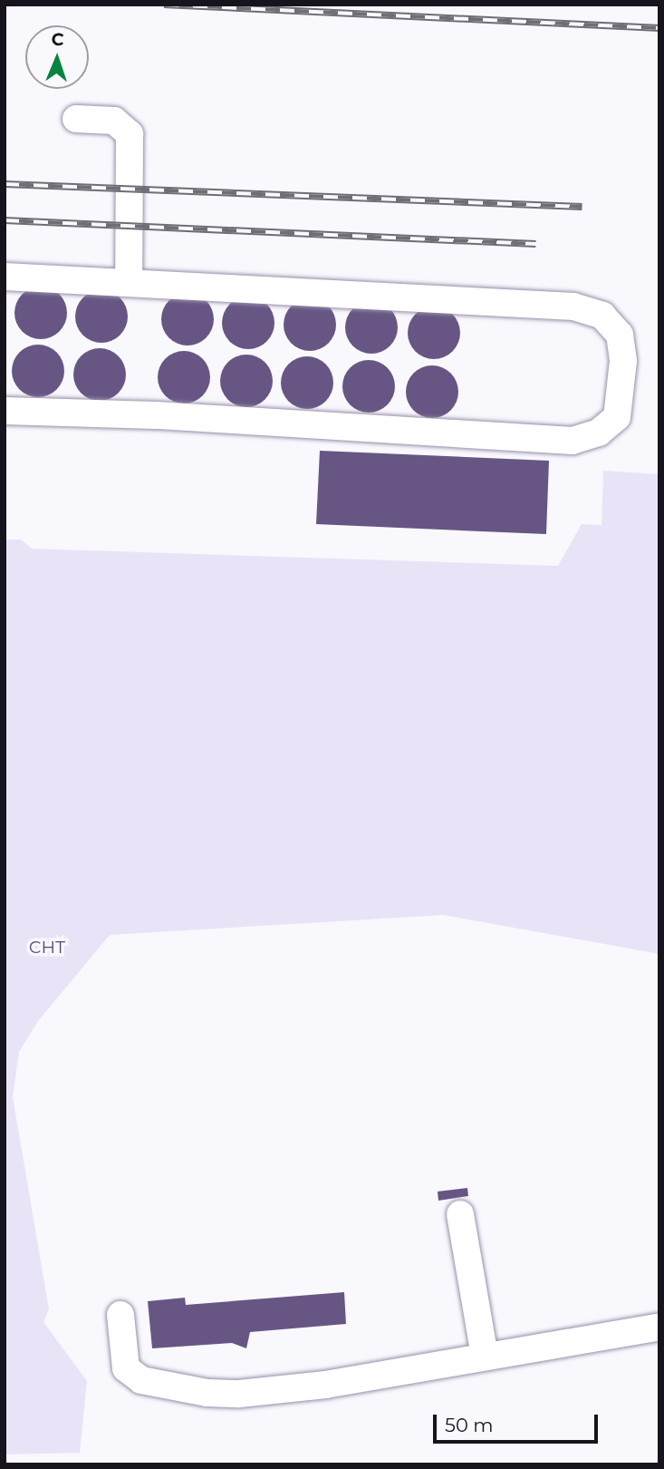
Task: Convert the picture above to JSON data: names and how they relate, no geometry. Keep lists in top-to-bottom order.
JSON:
{
  "parks": ["СНТ"],
  "scale_bar": "50 m",
  "north": "top"
}
